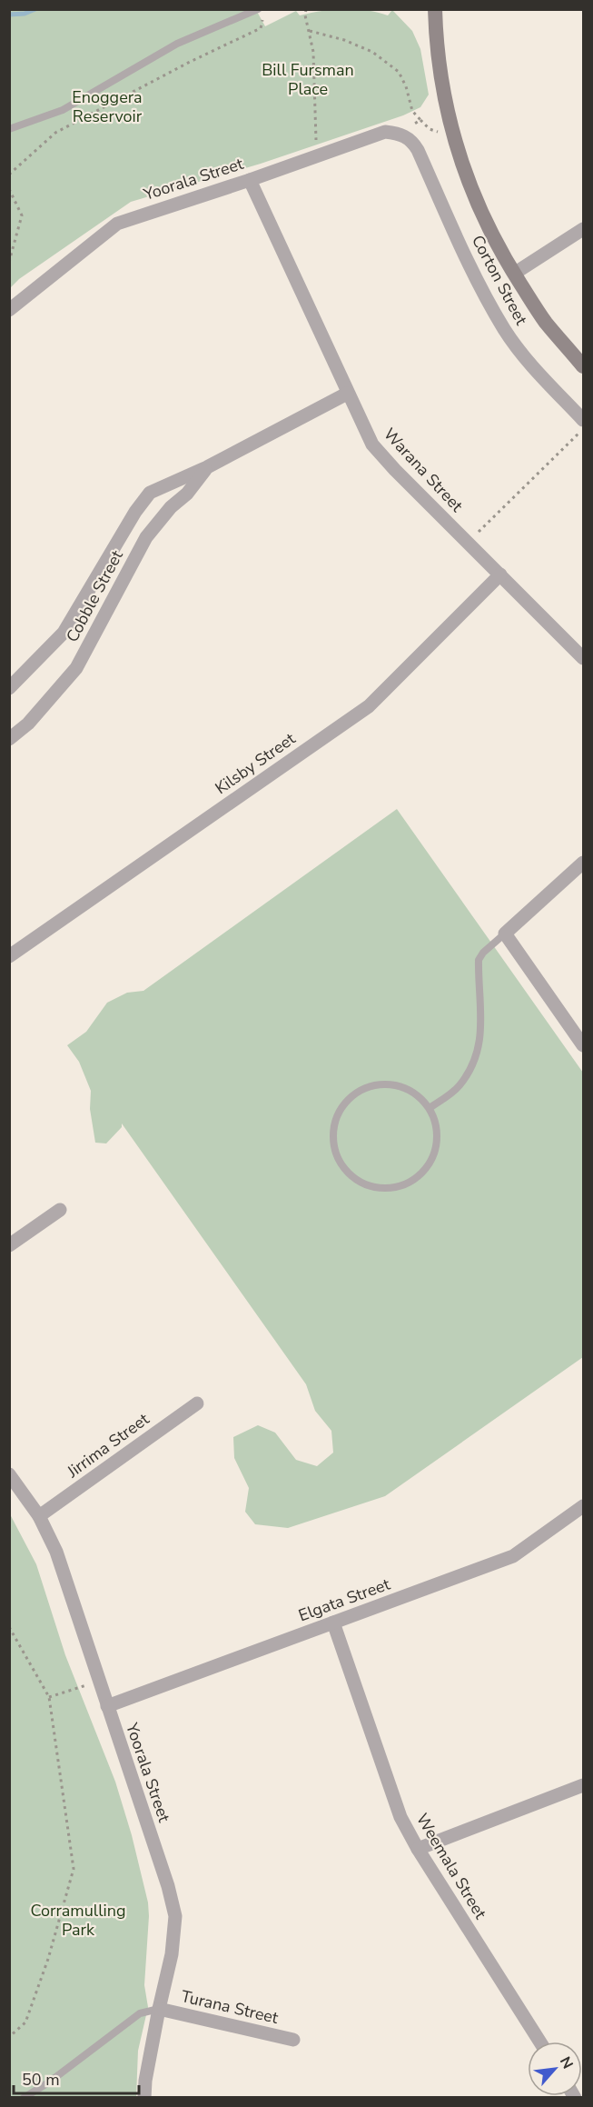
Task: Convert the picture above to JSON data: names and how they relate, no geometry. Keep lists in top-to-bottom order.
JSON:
{
  "streets": {
    "street": [
      "Yoorala Street",
      "Corton Street",
      "Warana Street",
      "Cobble Street",
      "Kilsby Street",
      "Jirrima Street",
      "Elgata Street",
      "Weemala Street",
      "Turana Street"
    ]
  },
  "crossings": [
    ["Yoorala Street", "Corton Street"],
    ["Yoorala Street", "Warana Street"],
    ["Yoorala Street", "Jirrima Street"],
    ["Yoorala Street", "Elgata Street"],
    ["Yoorala Street", "Turana Street"],
    ["Warana Street", "Cobble Street"],
    ["Warana Street", "Kilsby Street"],
    ["Elgata Street", "Weemala Street"]
  ],
  "parks": ["Bill Fursman Place", "Enoggera Reservoir", "Corramulling Park"],
  "scale_bar": "50 m",
  "north": "top right"
}
